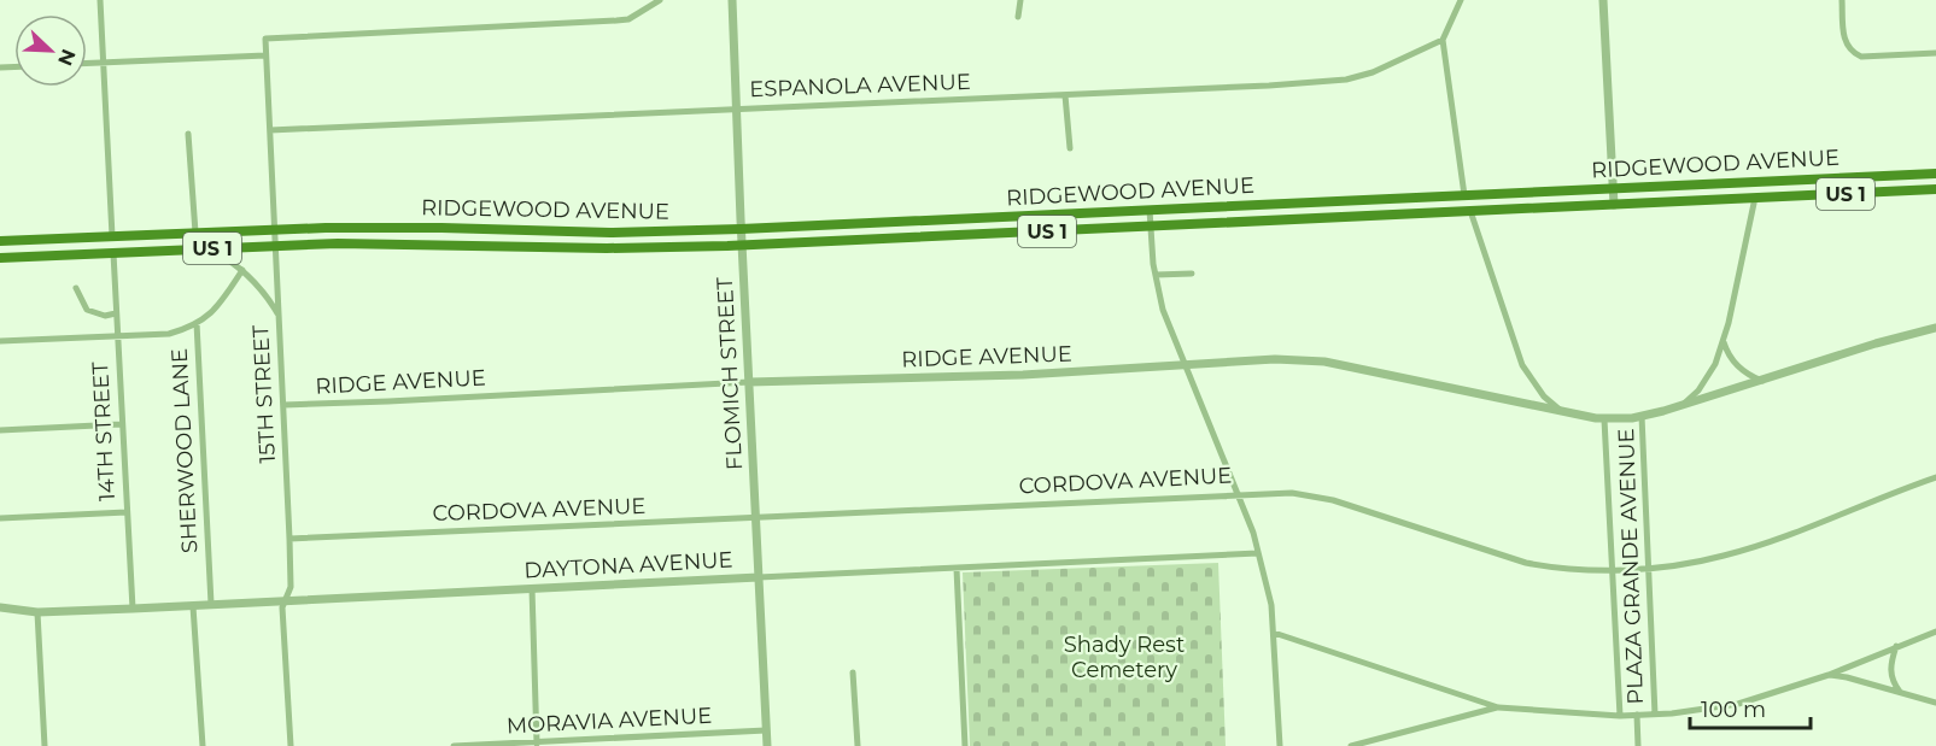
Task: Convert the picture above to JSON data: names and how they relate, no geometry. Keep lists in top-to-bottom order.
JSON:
{
  "streets": {
    "main road": ["RIDGEWOOD AVENUE", "US 1"],
    "street": [
      "ESPANOLA AVENUE",
      "RIDGE AVENUE",
      "FLOMICH STREET",
      "15TH STREET",
      "14TH STREET",
      "SHERWOOD LANE",
      "CORDOVA AVENUE",
      "DAYTONA AVENUE",
      "PLAZA GRANDE AVENUE",
      "MORAVIA AVENUE"
    ]
  },
  "crossings": [
    ["ESPANOLA AVENUE", "FLOMICH STREET"],
    ["ESPANOLA AVENUE", "15TH STREET"],
    ["RIDGEWOOD AVENUE", "US 1"],
    ["RIDGEWOOD AVENUE", "FLOMICH STREET"],
    ["RIDGEWOOD AVENUE", "15TH STREET"],
    ["US 1", "15TH STREET"],
    ["US 1", "14TH STREET"],
    ["RIDGE AVENUE", "FLOMICH STREET"],
    ["RIDGE AVENUE", "15TH STREET"],
    ["RIDGE AVENUE", "PLAZA GRANDE AVENUE"],
    ["FLOMICH STREET", "CORDOVA AVENUE"],
    ["FLOMICH STREET", "DAYTONA AVENUE"],
    ["FLOMICH STREET", "MORAVIA AVENUE"],
    ["15TH STREET", "CORDOVA AVENUE"],
    ["15TH STREET", "DAYTONA AVENUE"],
    ["14TH STREET", "DAYTONA AVENUE"],
    ["SHERWOOD LANE", "DAYTONA AVENUE"],
    ["CORDOVA AVENUE", "PLAZA GRANDE AVENUE"]
  ],
  "parks": ["Shady Rest Cemetery"],
  "scale_bar": "100 m",
  "north": "bottom right"
}
